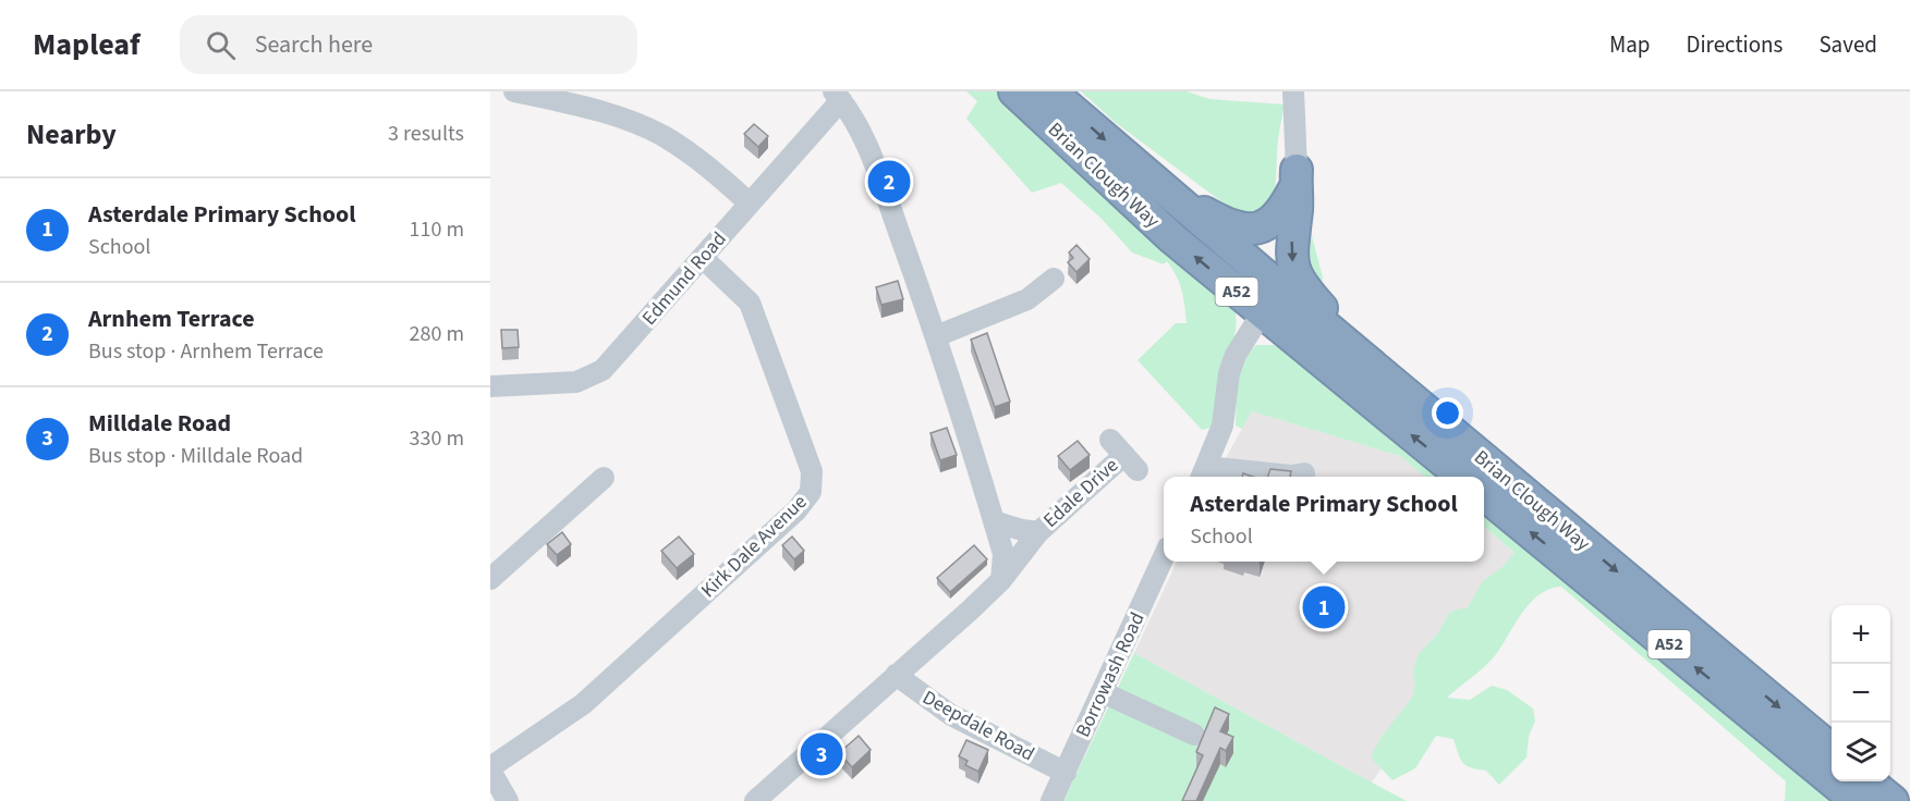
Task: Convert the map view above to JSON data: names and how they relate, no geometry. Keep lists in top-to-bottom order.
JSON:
{
  "streets": {
    "highway": ["Brian Clough Way", "A52"],
    "street": [
      "Edmund Road",
      "Edale Drive",
      "Kirk Dale Avenue",
      "Borrowash Road",
      "Deepdale Road"
    ]
  },
  "crossings": [
    ["Edmund Road", "Kirk Dale Avenue"],
    ["Edale Drive", "Deepdale Road"],
    ["Borrowash Road", "Deepdale Road"]
  ],
  "page": {
    "header": "Mapleaf",
    "search": "Search here",
    "nav": ["Map", "Directions", "Saved"],
    "heading": ["Nearby", "3 results"],
    "pins": ["2", "1", "3"],
    "list": [
      {
        "mark": "1",
        "name": "Asterdale Primary School",
        "note": "School",
        "value": "110 m"
      },
      {
        "mark": "2",
        "name": "Arnhem Terrace",
        "note": "Bus stop · Arnhem Terrace",
        "value": "280 m"
      },
      {
        "mark": "3",
        "name": "Milldale Road",
        "note": "Bus stop · Milldale Road",
        "value": "330 m"
      }
    ],
    "popup": ["Asterdale Primary School", "School"],
    "map_buttons": ["+", "−"]
  }
}
